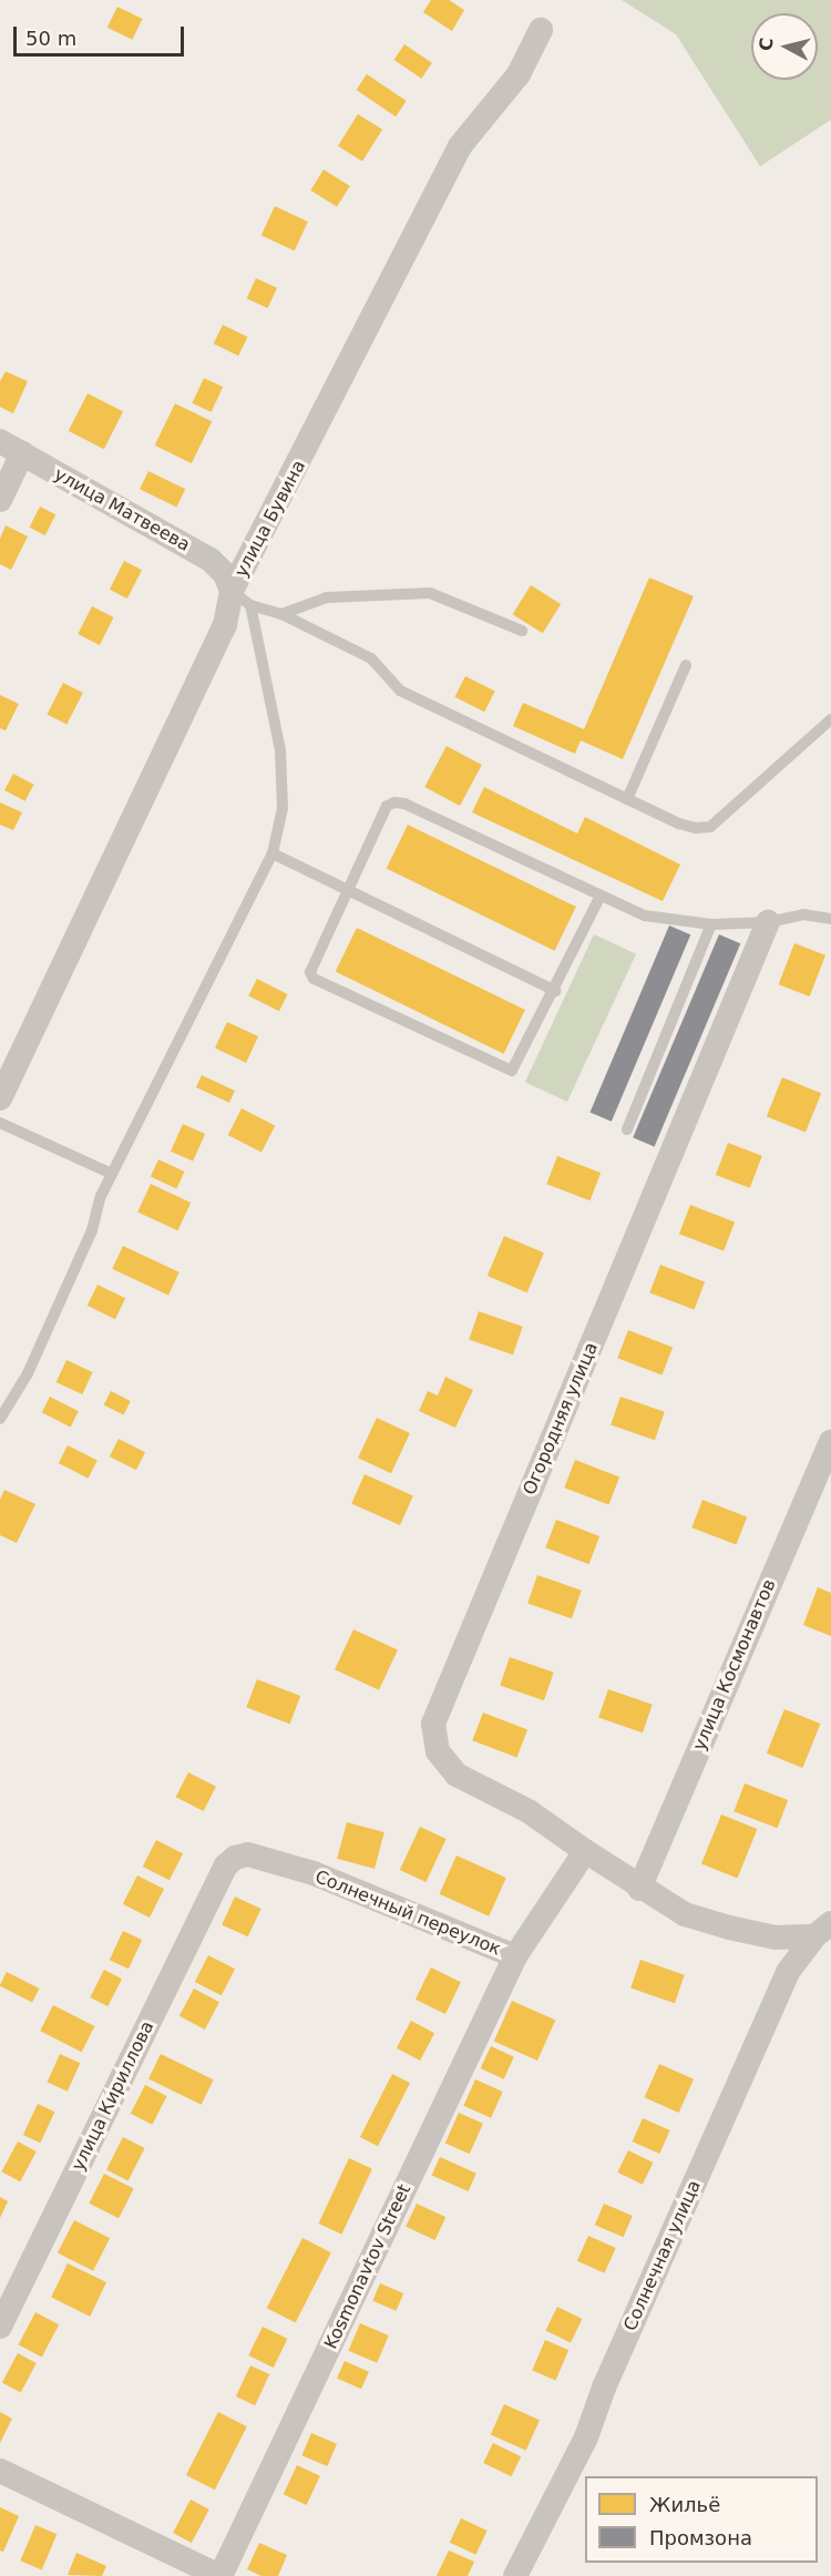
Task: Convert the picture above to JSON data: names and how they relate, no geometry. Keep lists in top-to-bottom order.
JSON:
{
  "streets": {
    "street": [
      "улица Матвеева",
      "улица Бувина",
      "Огородняя улица",
      "улица Космонавтов",
      "Солнечный переулок",
      "улица Кириллова",
      "Солнечная улица",
      "Kosmonavtov Street"
    ]
  },
  "crossings": [
    ["улица Матвеева", "улица Бувина"],
    ["Огородняя улица", "Солнечный переулок"],
    ["Солнечный переулок", "улица Кириллова"],
    ["Солнечный переулок", "Kosmonavtov Street"]
  ],
  "legend": ["Жильё", "Промзона"],
  "scale_bar": "50 m",
  "north": "left"
}
